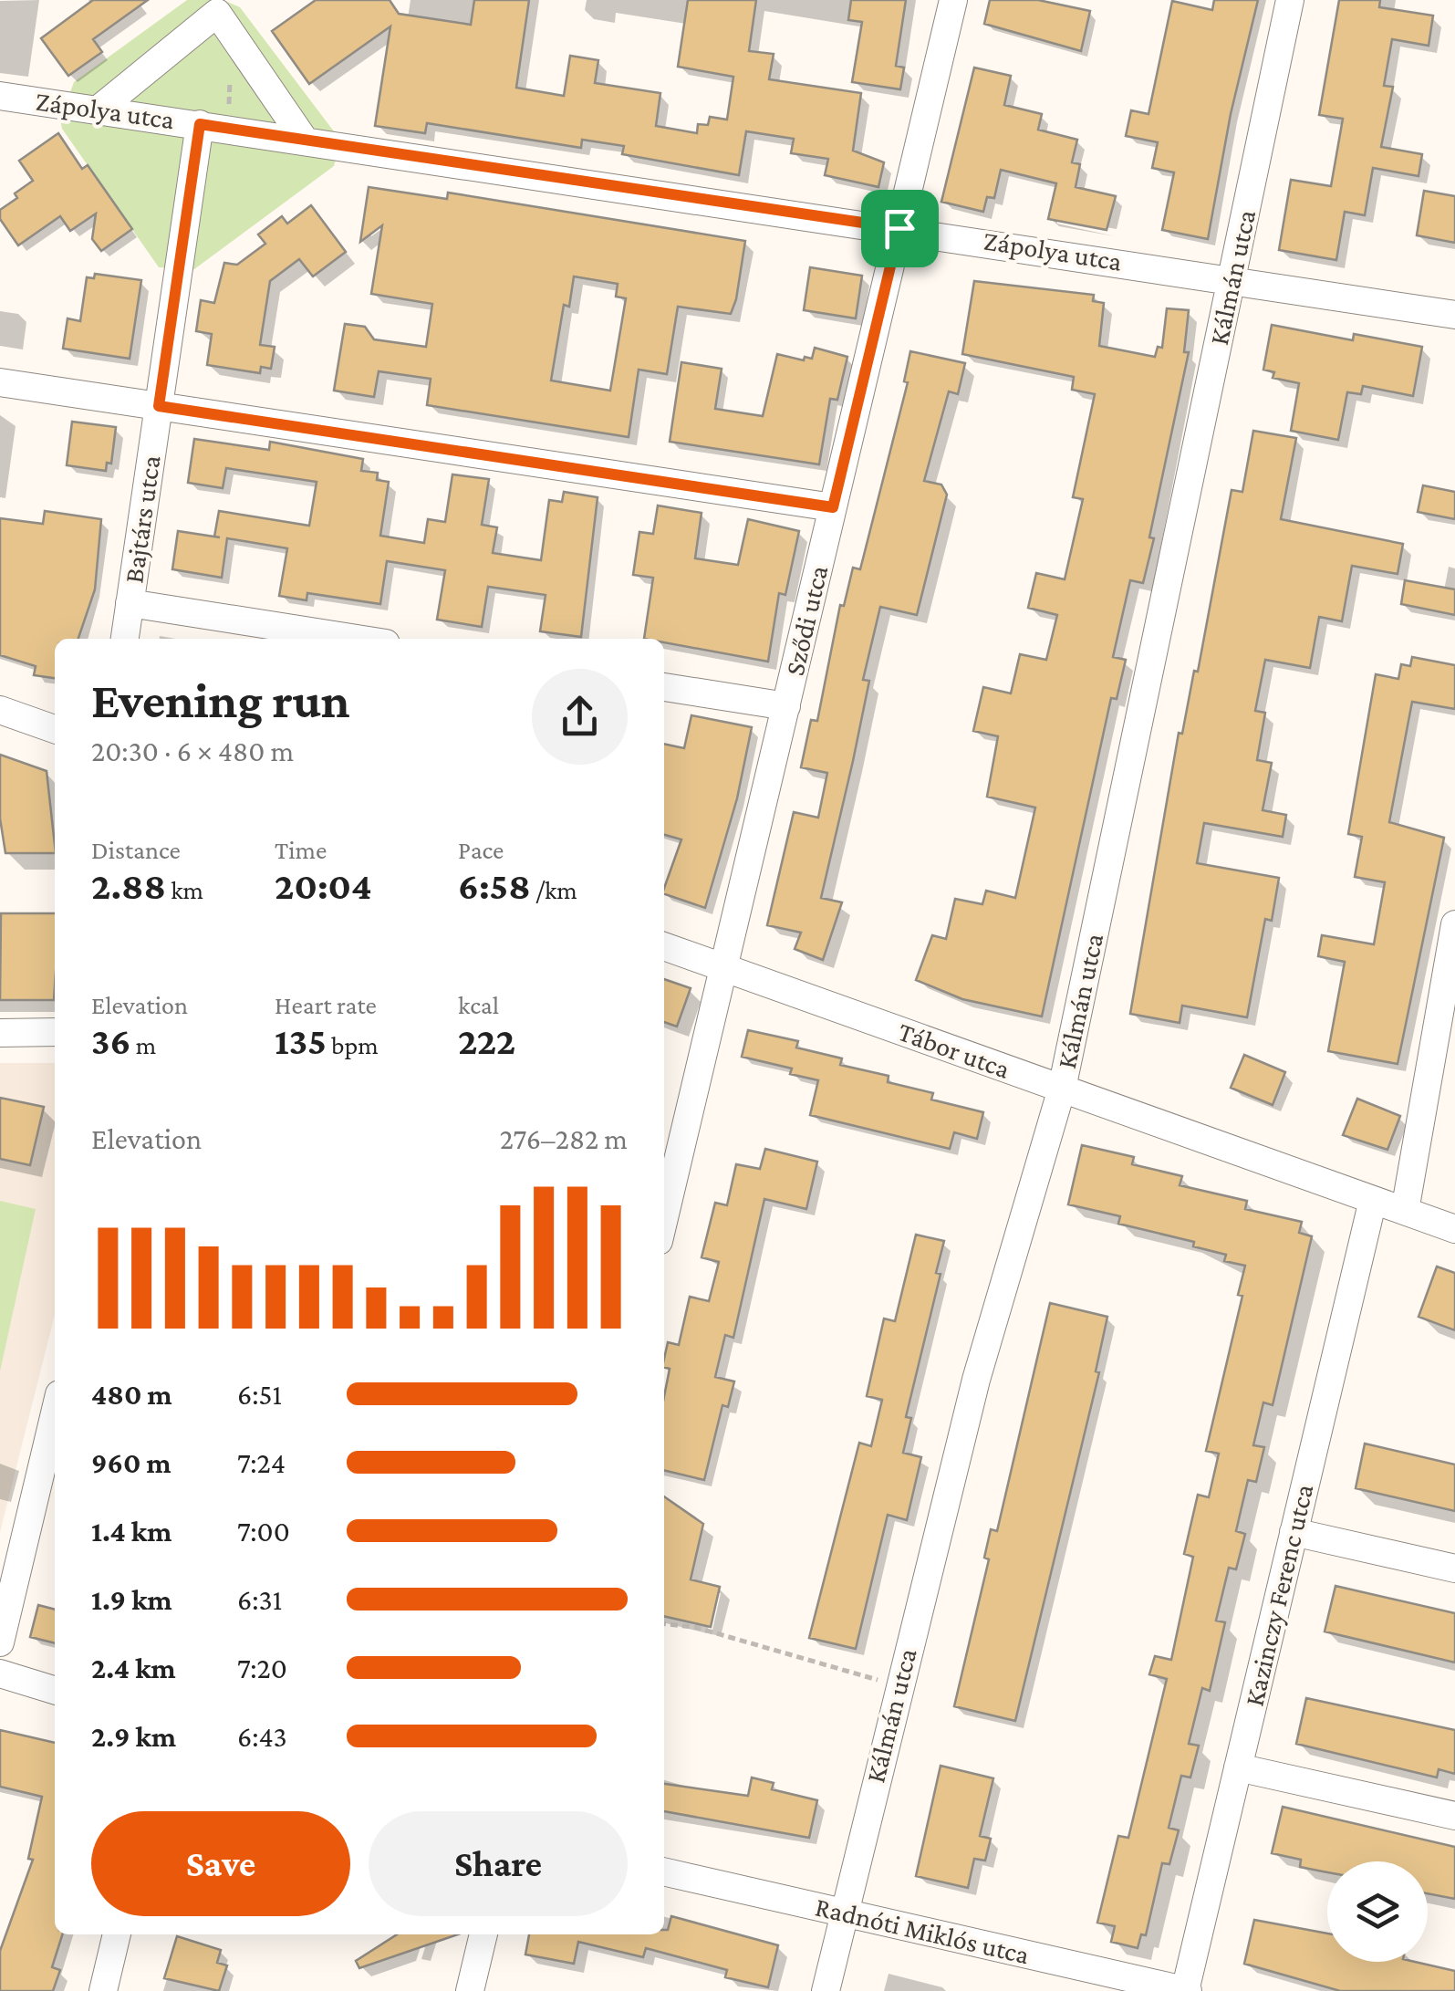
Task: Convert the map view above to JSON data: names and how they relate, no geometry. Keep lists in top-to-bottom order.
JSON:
{
  "streets": {
    "street": [
      "Zápolya utca",
      "Kálmán utca",
      "Bajtárs utca",
      "Sződi utca",
      "Tábor utca",
      "Kazinczy Ferenc utca",
      "Radnóti Miklós utca"
    ]
  },
  "crossings": [
    ["Zápolya utca", "Kálmán utca"],
    ["Zápolya utca", "Bajtárs utca"],
    ["Zápolya utca", "Sződi utca"],
    ["Kálmán utca", "Tábor utca"],
    ["Kálmán utca", "Radnóti Miklós utca"],
    ["Sződi utca", "Tábor utca"],
    ["Tábor utca", "Kazinczy Ferenc utca"],
    ["Kazinczy Ferenc utca", "Radnóti Miklós utca"]
  ],
  "page": {
    "heading": ["Evening run", "20:30 · 6 × 480 m"],
    "stats": [
      ["Distance", "2.88 km"],
      ["Time", "20:04"],
      ["Pace", "6:58 /km"],
      ["Elevation", "36 m"],
      ["Heart rate", "135 bpm"],
      ["kcal", "222"]
    ],
    "chart": ["Elevation", "276–282 m"],
    "list": [
      {
        "name": "480 m",
        "note": "6:51"
      },
      {
        "name": "960 m",
        "note": "7:24"
      },
      {
        "name": "1.4 km",
        "note": "7:00"
      },
      {
        "name": "1.9 km",
        "note": "6:31"
      },
      {
        "name": "2.4 km",
        "note": "7:20"
      },
      {
        "name": "2.9 km",
        "note": "6:43"
      }
    ],
    "buttons": ["Save", "Share"]
  }
}
